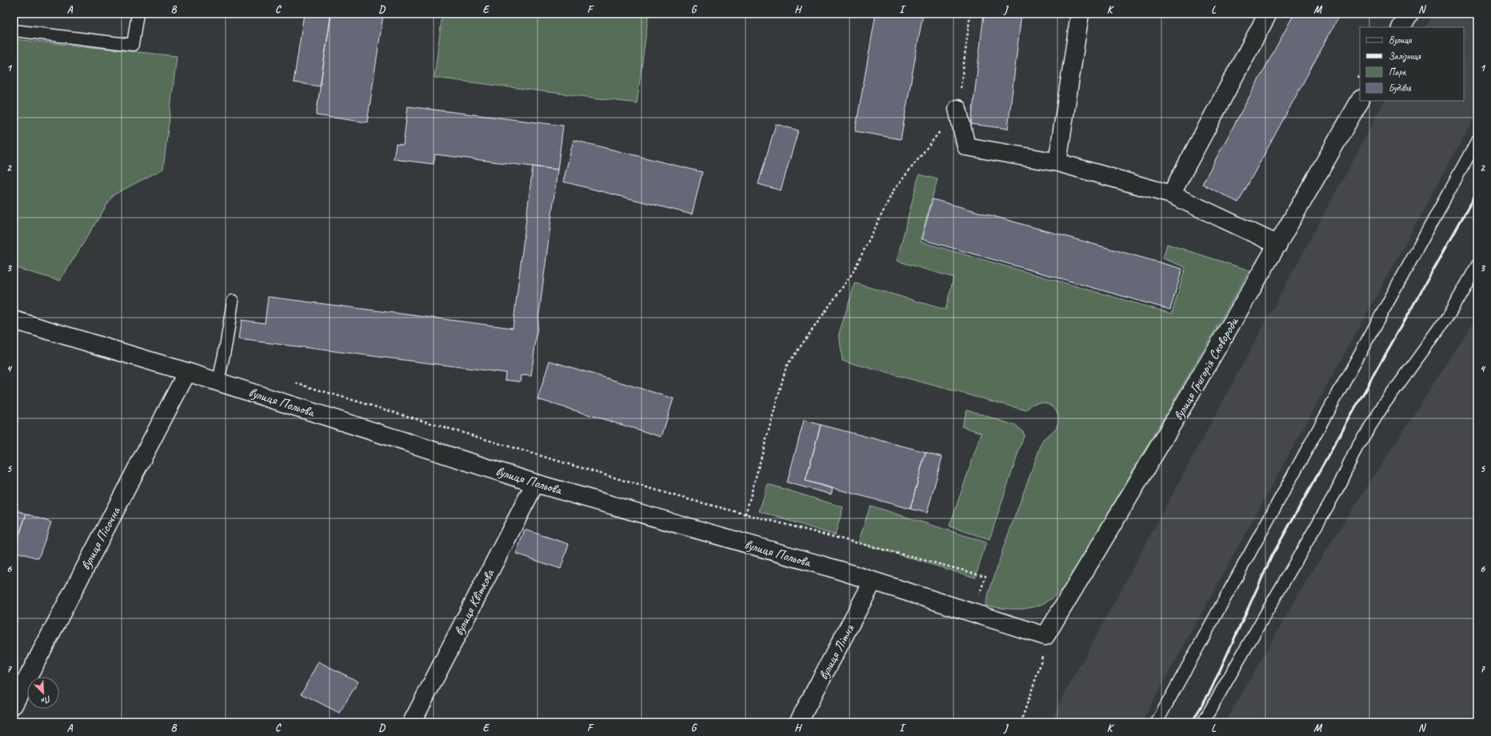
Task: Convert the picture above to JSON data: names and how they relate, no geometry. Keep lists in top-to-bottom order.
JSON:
{
  "streets": {
    "street": [
      "вулиця Григорія Сковороди",
      "вулиця Польова",
      "вулиця Пісочна",
      "вулиця Квіткова",
      "вулиця Літня"
    ]
  },
  "crossings": [
    ["вулиця Григорія Сковороди", "вулиця Польова"],
    ["вулиця Польова", "вулиця Пісочна"],
    ["вулиця Польова", "вулиця Квіткова"],
    ["вулиця Польова", "вулиця Літня"]
  ],
  "legend": [
    "Вулиця",
    "Залізниця",
    "Парк",
    "Будівля"
  ],
  "north": "bottom right",
  "grid": {
    "columns": [
      "A",
      "B",
      "C",
      "D",
      "E",
      "F",
      "G",
      "H",
      "I",
      "J",
      "K",
      "L",
      "M",
      "N"
    ],
    "rows": [
      "1",
      "2",
      "3",
      "4",
      "5",
      "6",
      "7"
    ]
  }
}
